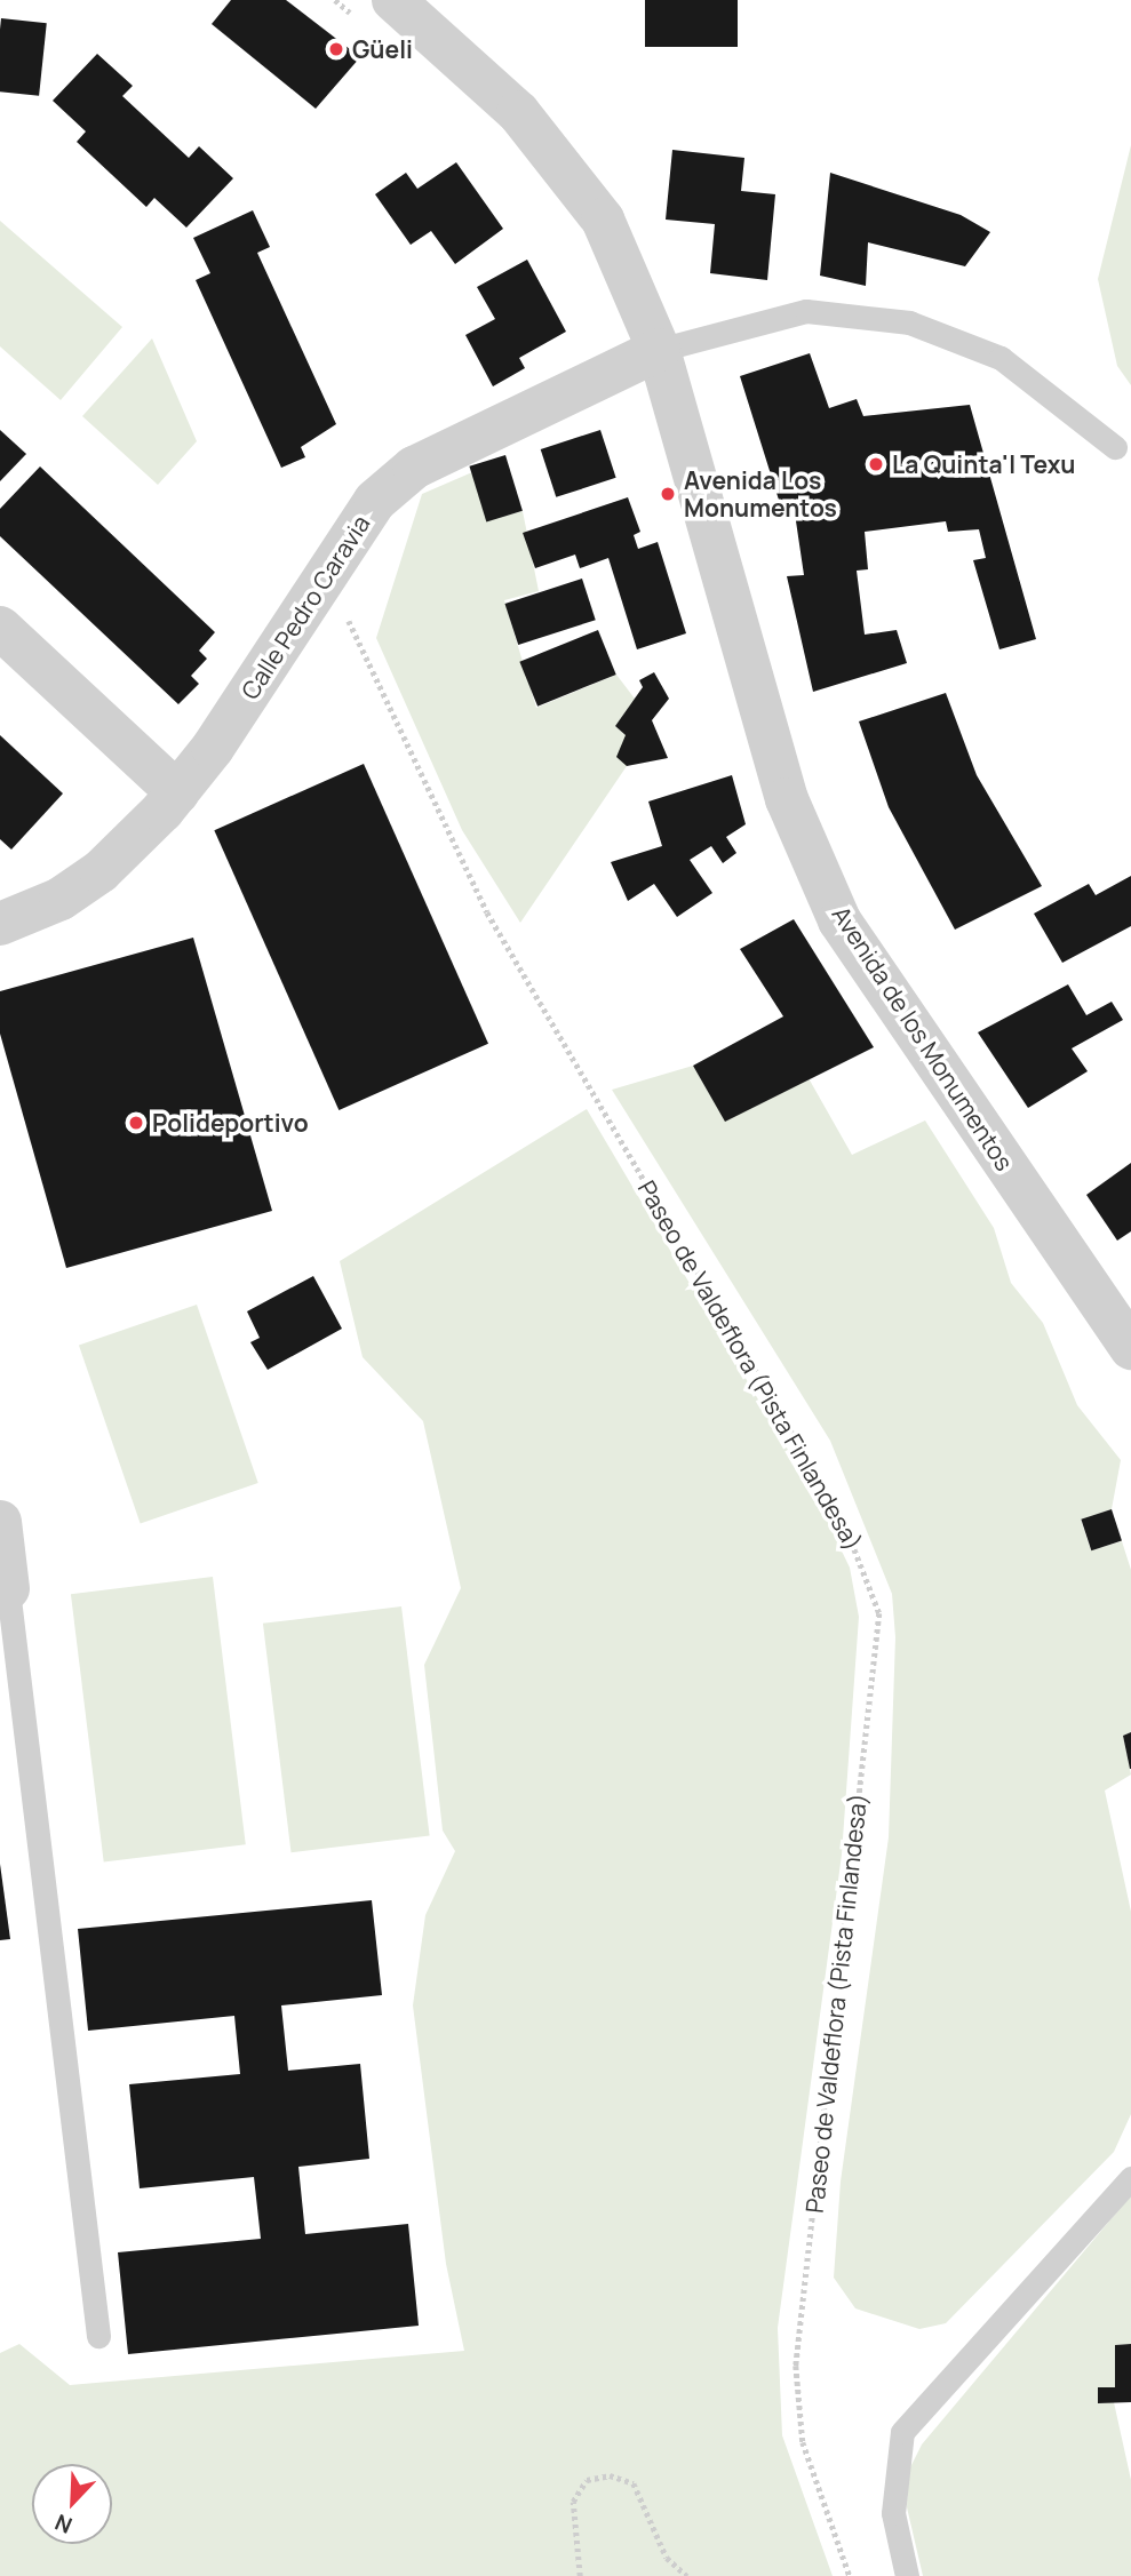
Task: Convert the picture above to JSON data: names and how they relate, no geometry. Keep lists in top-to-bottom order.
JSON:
{
  "streets": {
    "street": ["Calle Pedro Caravia", "Avenida de los Monumentos"],
    "path": ["Paseo de Valdeflora (Pista Finlandesa)"]
  },
  "crossings": [
    ["Calle Pedro Caravia", "Avenida de los Monumentos"]
  ],
  "places": [
    "Güeli",
    "La Quinta'l Texu",
    "Avenida Los Monumentos",
    "Polideportivo"
  ],
  "north": "bottom left"
}
